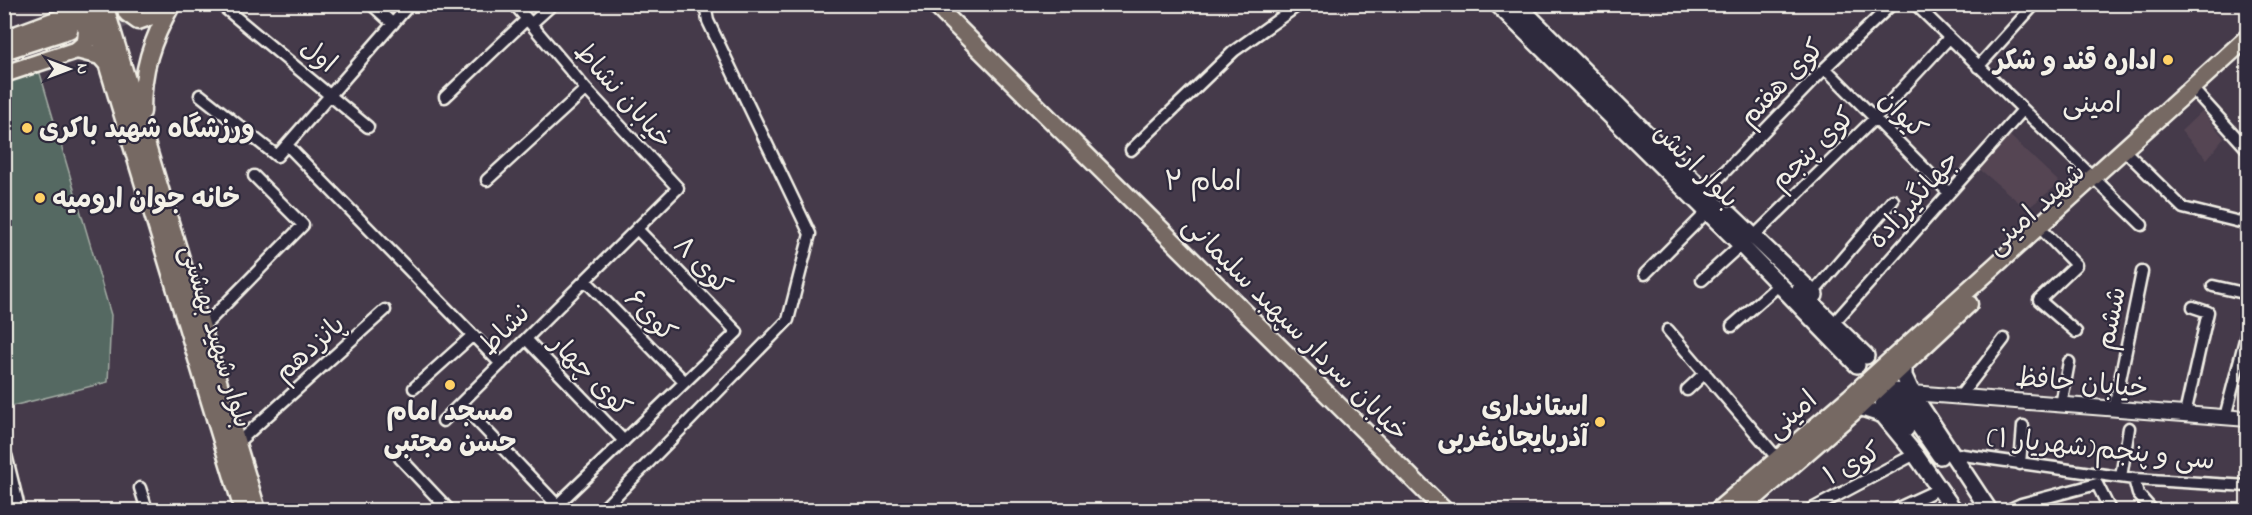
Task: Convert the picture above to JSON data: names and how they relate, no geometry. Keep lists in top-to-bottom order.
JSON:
{
  "streets": {
    "main road": [
      "بلوار ارتش",
      "شهید امینی",
      "خیابان سردار سپهبد سلیمانی",
      "بلوار شهید بهشتی",
      "امینی"
    ],
    "street": [
      "اول",
      "کوی هفتم",
      "خیابان نشاط",
      "کیوان",
      "کوی پنجم",
      "جهانگیرزاده",
      "کوی ۸",
      "کوی۶",
      "ششم",
      "نشاط",
      "پانزدهم",
      "کوی چهار",
      "خیابان حافظ",
      "سی و پنجم(شهریار ۱)",
      "کوی ۱"
    ]
  },
  "crossings": [
    ["کوی هفتم", "کیوان"],
    ["کوی هفتم", "بلوار ارتش"],
    ["خیابان نشاط", "نشاط"],
    ["کیوان", "کوی پنجم"],
    ["کیوان", "جهانگیرزاده"],
    ["شهید امینی", "امینی"],
    ["کوی ۸", "کوی۶"],
    ["کوی ۸", "نشاط"],
    ["کوی۶", "نشاط"],
    ["ششم", "خیابان حافظ"],
    ["نشاط", "کوی چهار"],
    ["بلوار شهید بهشتی", "پانزدهم"]
  ],
  "districts": ["امینی", "امام ۲"],
  "places": [
    "اداره قند و شکر",
    "ورزشگاه شهید باکری",
    "خانه جوان ارومیه",
    "مسجد امام حسن مجتبی",
    "استانداری آذربایجان‌غربی"
  ],
  "north": "right"
}
